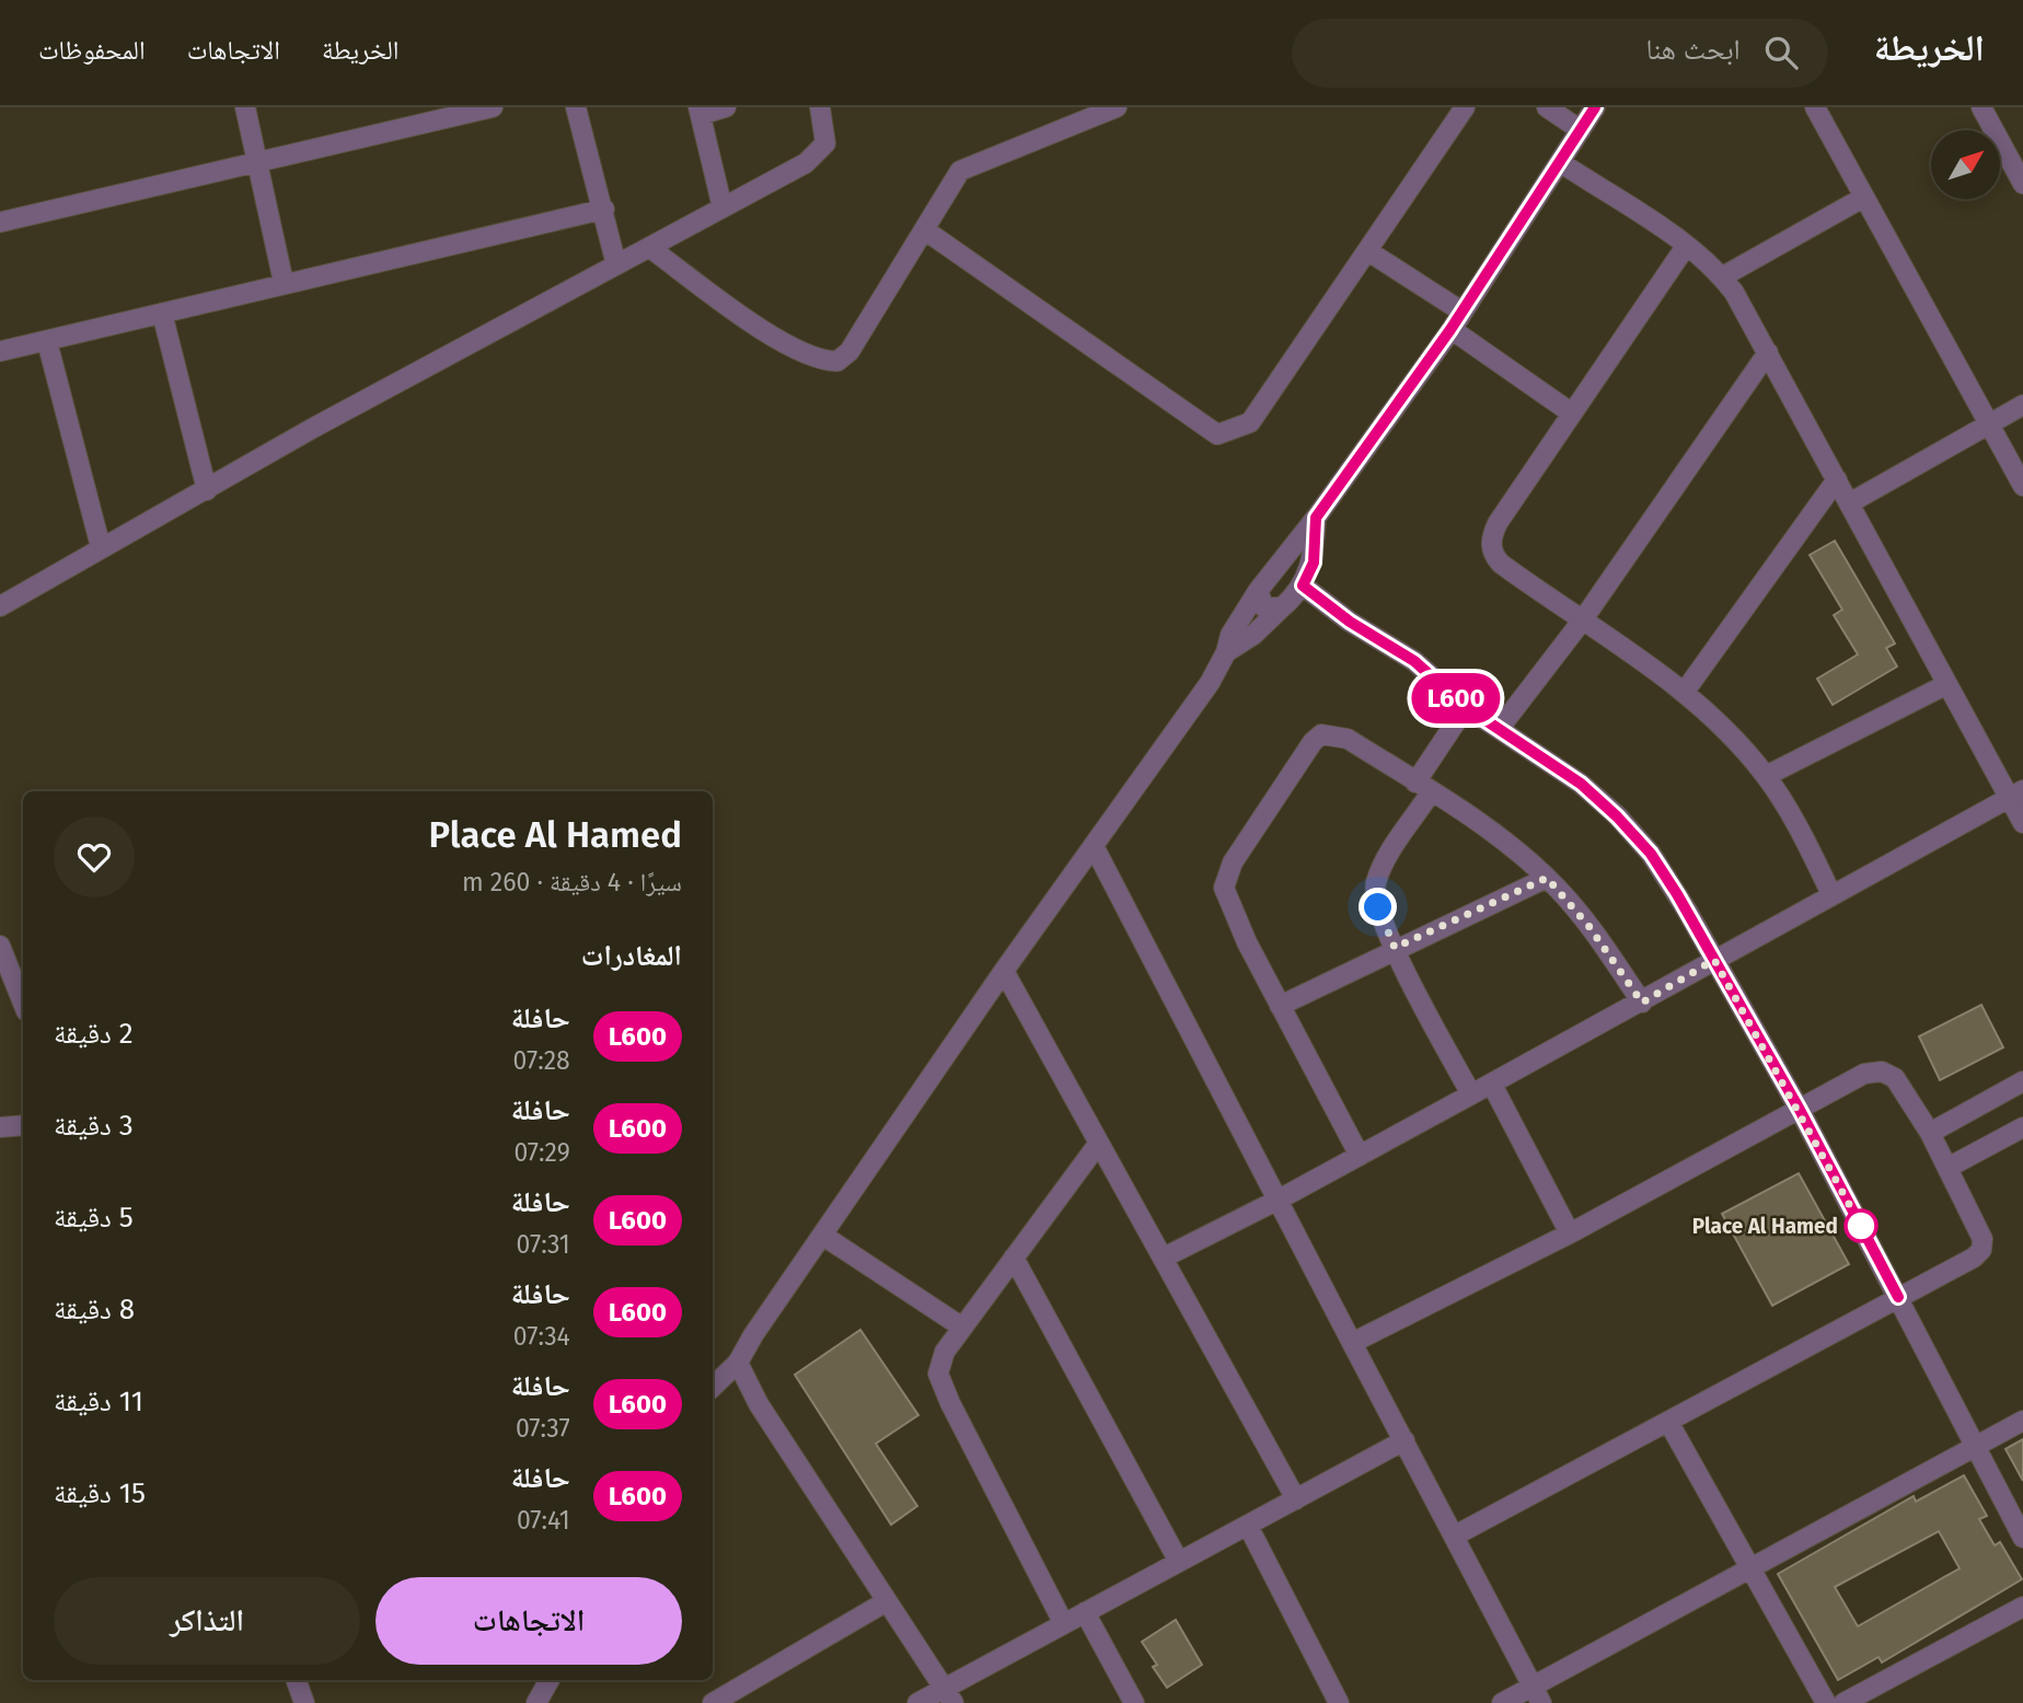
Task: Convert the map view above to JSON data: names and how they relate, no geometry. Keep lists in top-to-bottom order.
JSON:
{
  "places": ["Place Al Hamed"],
  "lines": ["bus line L600"],
  "north": "top right",
  "page": {
    "header": "الخريطة",
    "search": "ابحث هنا",
    "nav": ["الخريطة", "الاتجاهات", "المحفوظات"],
    "on_map": "L600",
    "heading": [
      ["Place Al Hamed", "سيرًا · 4 دقيقة · 260 m"],
      "المغادرات"
    ],
    "list": [
      {
        "mark": "L600",
        "name": "حافلة",
        "note": "07:28",
        "value": "2 دقيقة"
      },
      {
        "mark": "L600",
        "name": "حافلة",
        "note": "07:29",
        "value": "3 دقيقة"
      },
      {
        "mark": "L600",
        "name": "حافلة",
        "note": "07:31",
        "value": "5 دقيقة"
      },
      {
        "mark": "L600",
        "name": "حافلة",
        "note": "07:34",
        "value": "8 دقيقة"
      },
      {
        "mark": "L600",
        "name": "حافلة",
        "note": "07:37",
        "value": "11 دقيقة"
      },
      {
        "mark": "L600",
        "name": "حافلة",
        "note": "07:41",
        "value": "15 دقيقة"
      }
    ],
    "buttons": ["الاتجاهات", "التذاكر"]
  }
}
